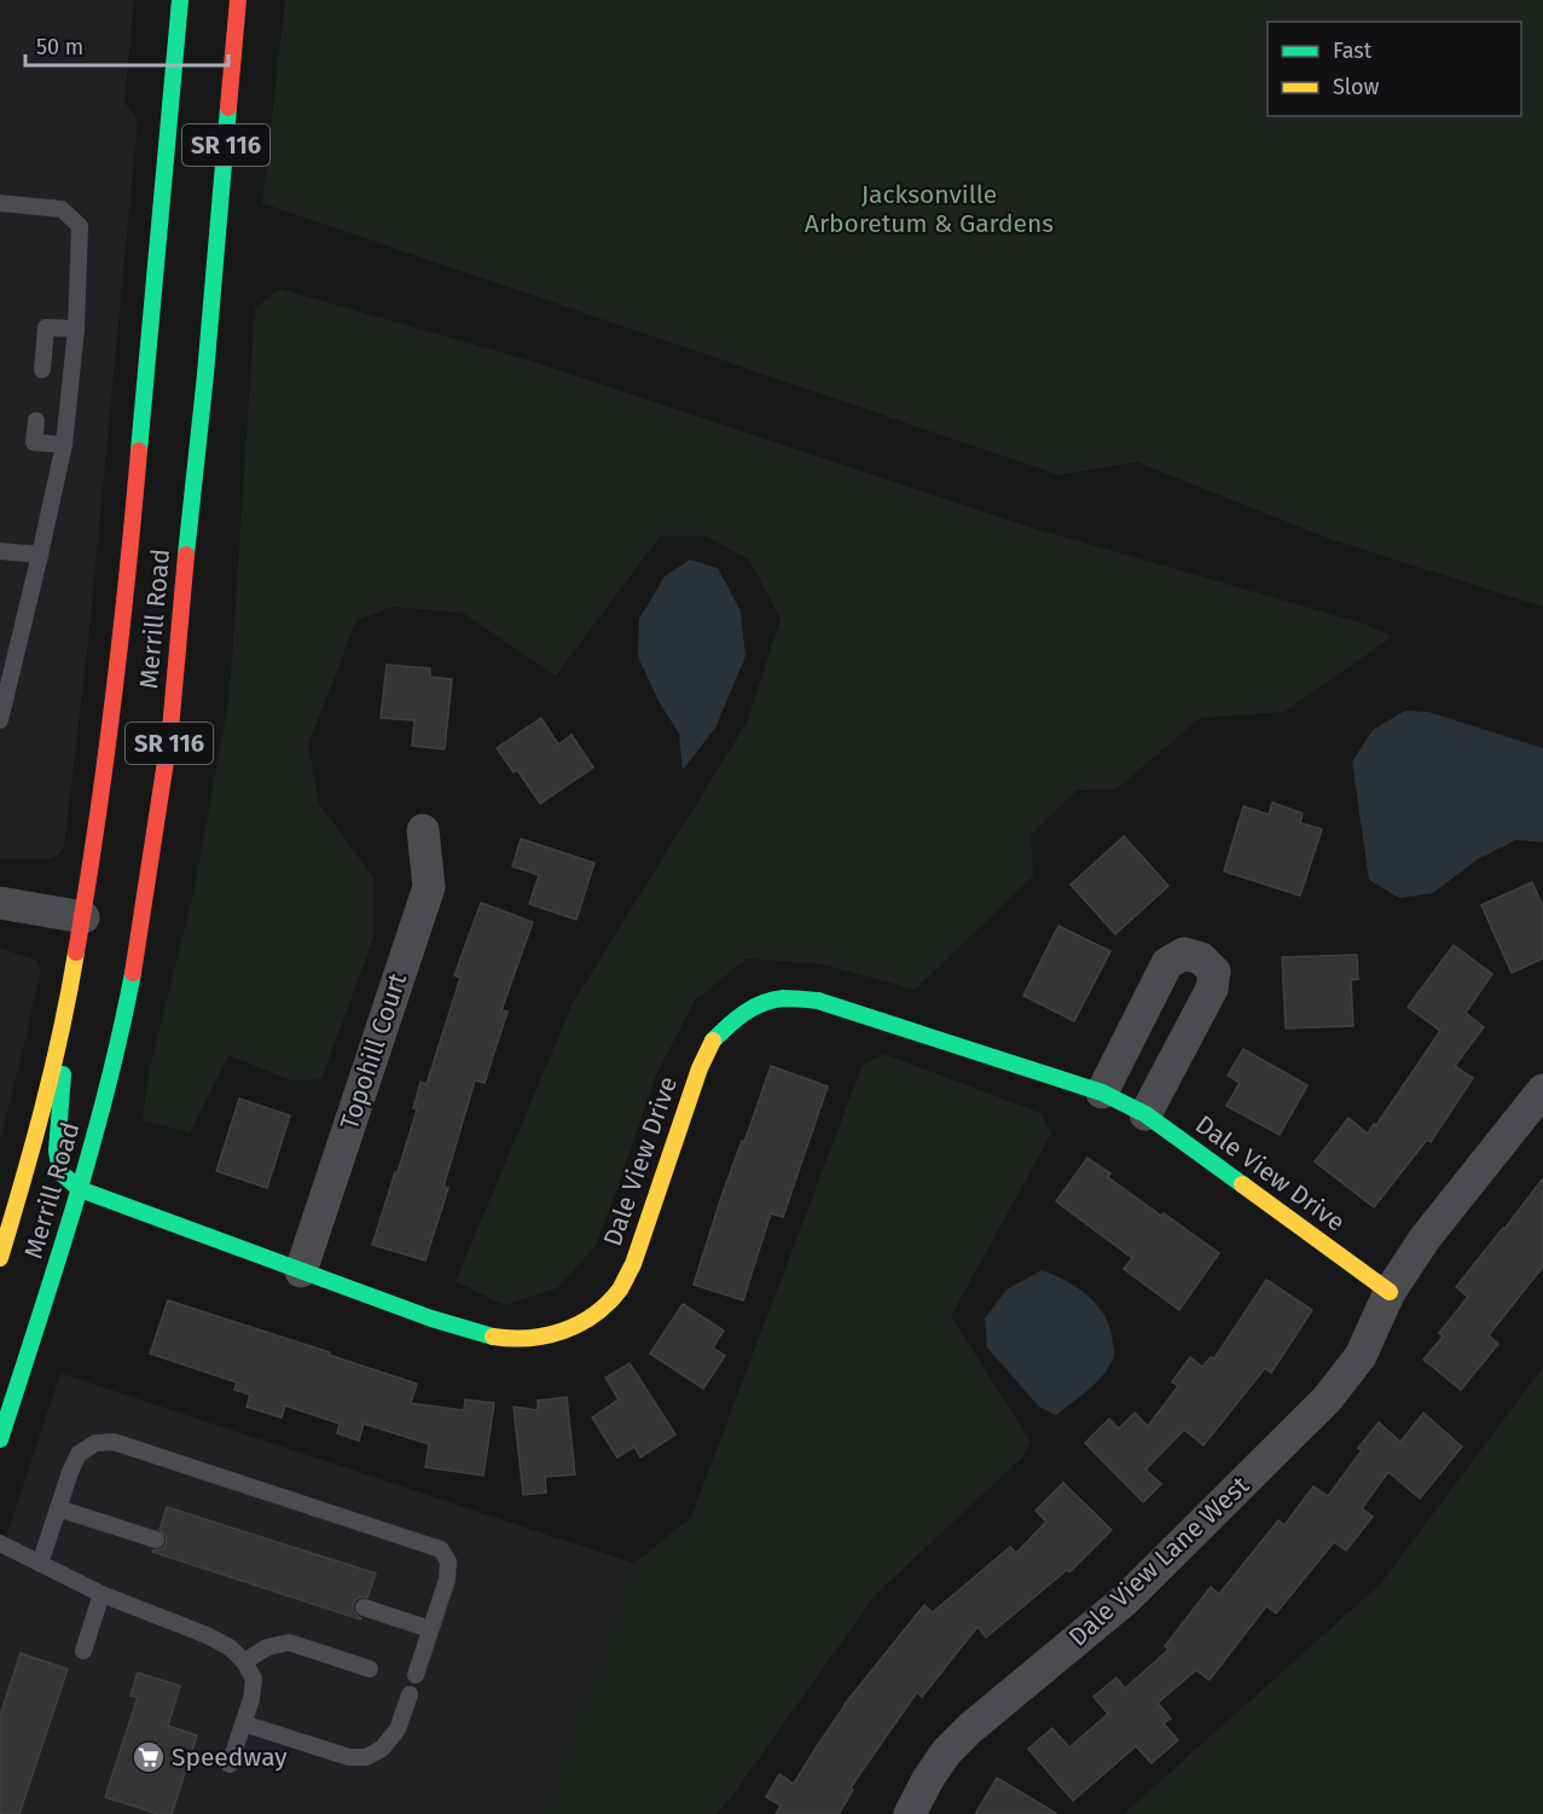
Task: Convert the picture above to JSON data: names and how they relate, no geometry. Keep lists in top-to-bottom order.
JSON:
{
  "streets": {
    "main road": ["SR 116", "Merrill Road", "Dale View Drive"],
    "street": ["Topohill Court", "Dale View Lane West"]
  },
  "crossings": [
    ["Merrill Road", "Dale View Drive"],
    ["Topohill Court", "Dale View Drive"],
    ["Dale View Drive", "Dale View Lane West"]
  ],
  "parks": ["Jacksonville Arboretum & Gardens"],
  "places": {
    "supermarket": ["Speedway"]
  },
  "legend": ["Fast", "Slow"],
  "scale_bar": "50 m"
}
